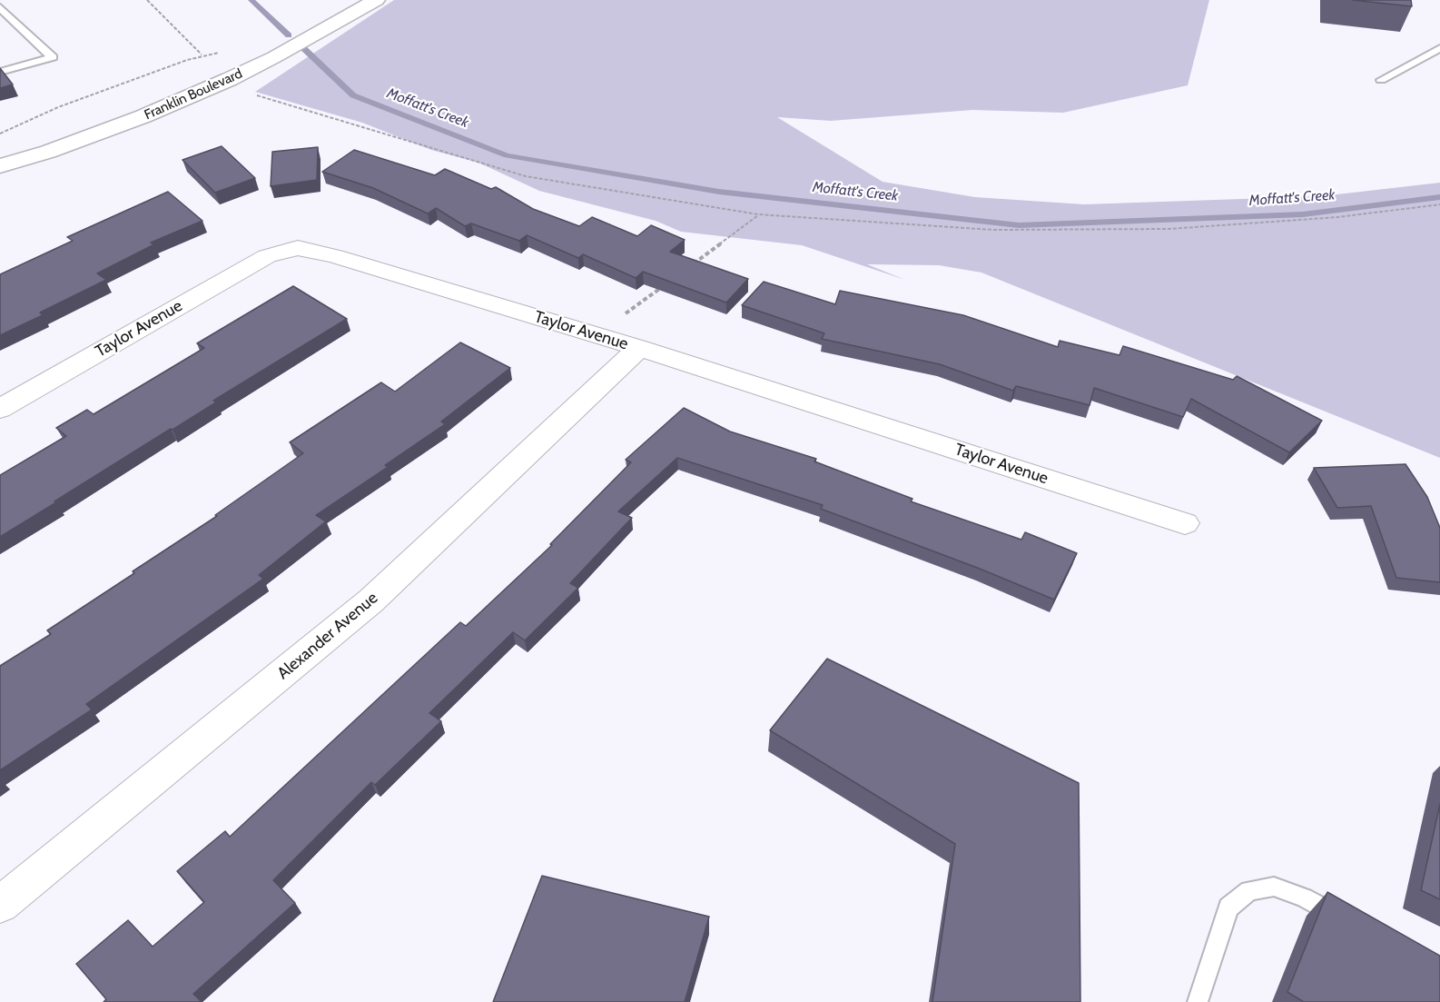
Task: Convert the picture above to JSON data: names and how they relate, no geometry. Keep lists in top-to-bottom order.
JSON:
{
  "streets": {
    "main road": ["Franklin Boulevard"],
    "street": ["Taylor Avenue", "Alexander Avenue"]
  },
  "crossings": [
    ["Taylor Avenue", "Alexander Avenue"]
  ],
  "water": ["Moffatt's Creek"]
}
